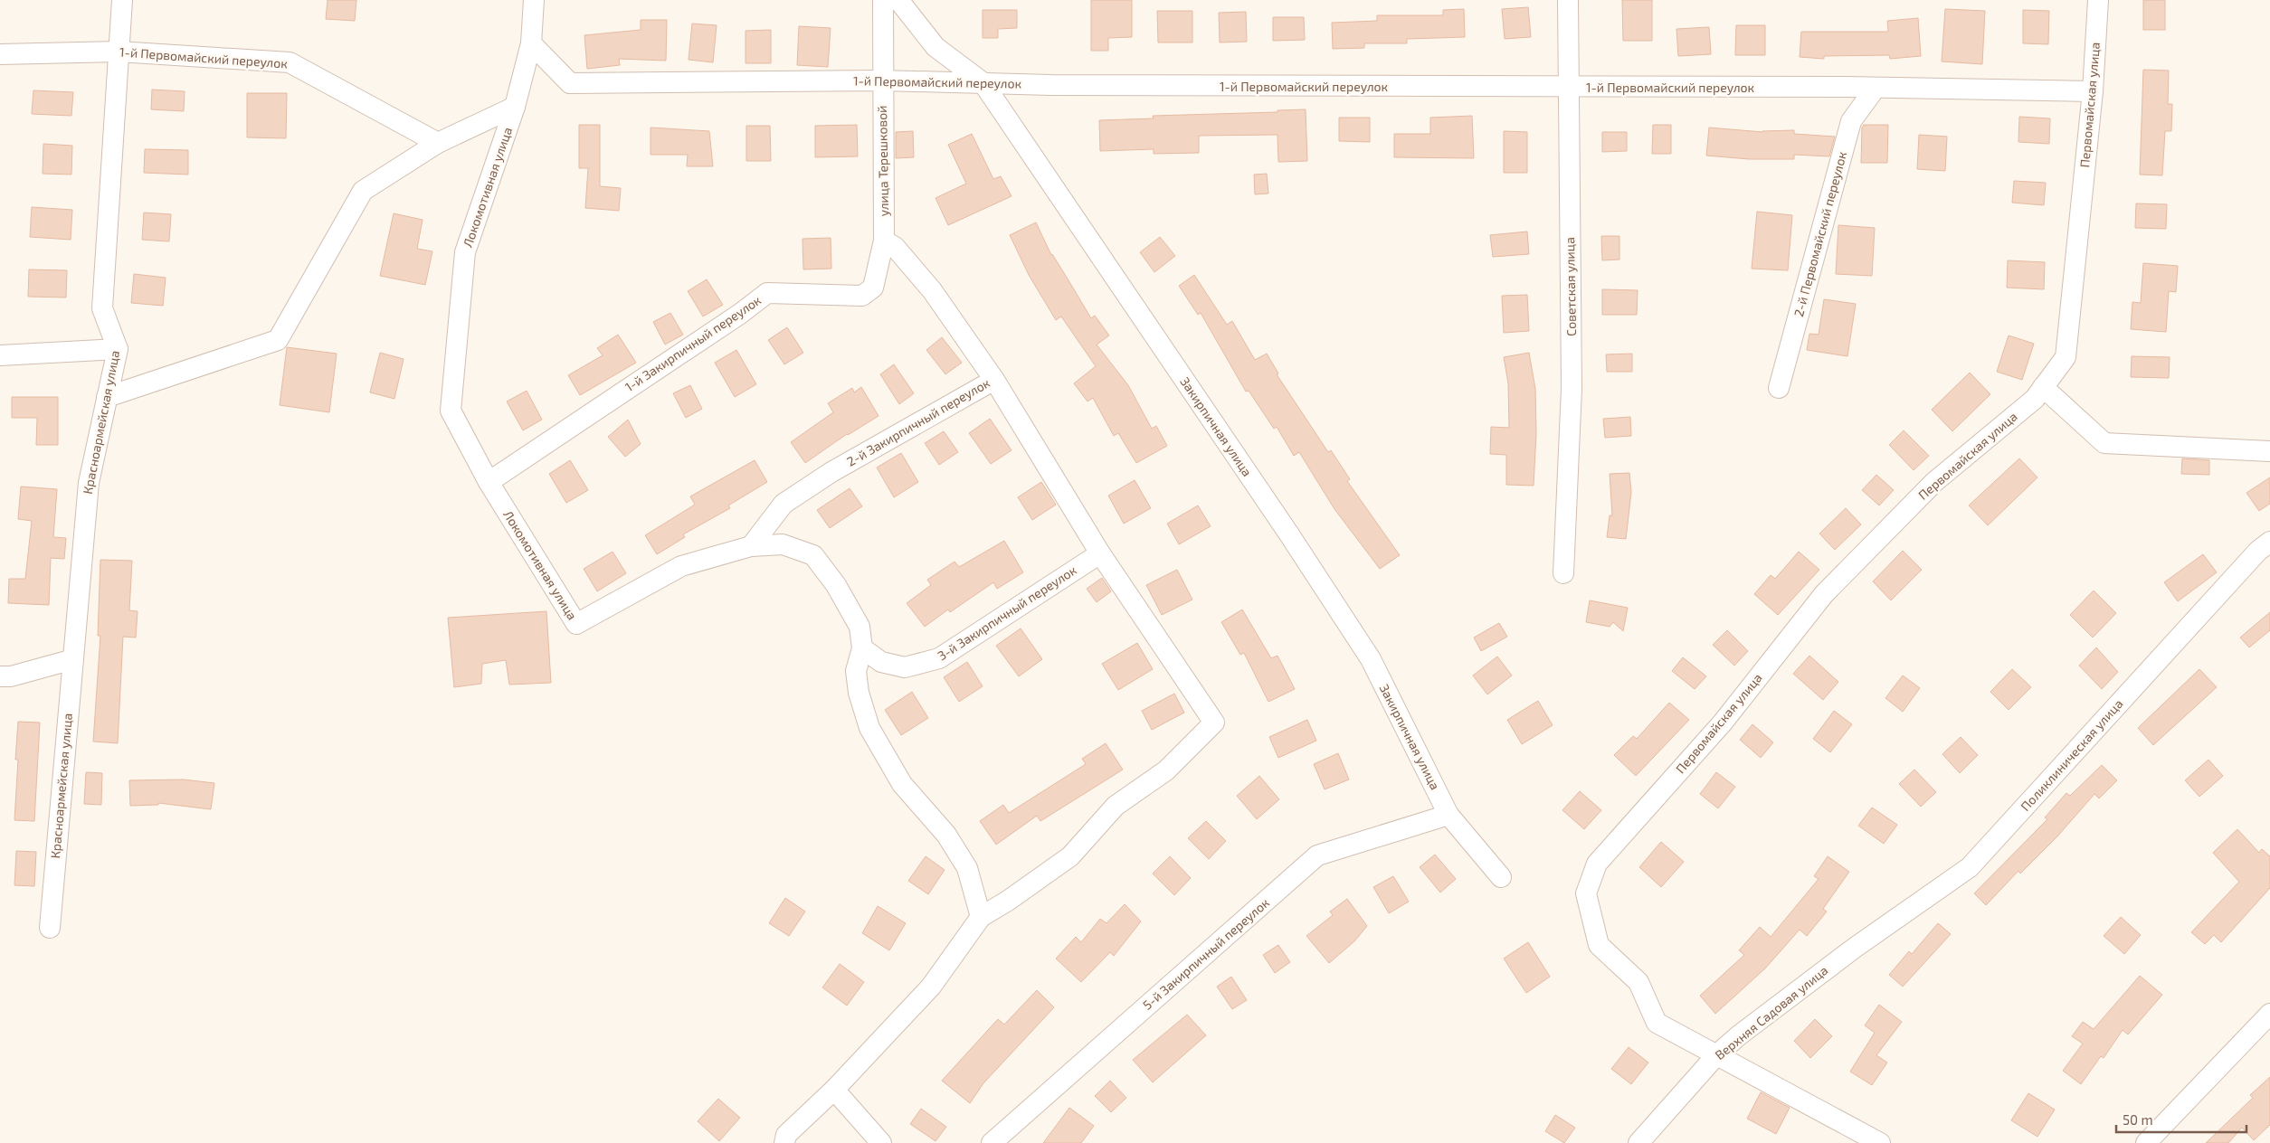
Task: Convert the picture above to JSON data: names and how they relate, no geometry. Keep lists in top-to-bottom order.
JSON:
{
  "streets": {
    "street": [
      "1-й Первомайский переулок",
      "Первомайская улица",
      "улица Терешковой",
      "Локомотивная улица",
      "2-й Первомайский переулок",
      "Советская улица",
      "1-й Закирпичный переулок",
      "Красноармейская улица",
      "2-й Закирпичный переулок",
      "Закирпичная улица",
      "3-й Закирпичный переулок",
      "Поликлиническая улица",
      "5-й Закирпичный переулок",
      "Верхняя Садовая улица"
    ]
  },
  "crossings": [
    ["1-й Первомайский переулок", "Первомайская улица"],
    ["1-й Первомайский переулок", "улица Терешковой"],
    ["1-й Первомайский переулок", "Локомотивная улица"],
    ["1-й Первомайский переулок", "2-й Первомайский переулок"],
    ["1-й Первомайский переулок", "Советская улица"],
    ["1-й Первомайский переулок", "Красноармейская улица"],
    ["1-й Первомайский переулок", "Закирпичная улица"],
    ["Первомайская улица", "Верхняя Садовая улица"],
    ["улица Терешковой", "1-й Закирпичный переулок"],
    ["улица Терешковой", "2-й Закирпичный переулок"],
    ["Локомотивная улица", "1-й Закирпичный переулок"],
    ["Локомотивная улица", "2-й Закирпичный переулок"],
    ["Локомотивная улица", "3-й Закирпичный переулок"],
    ["1-й Закирпичный переулок", "2-й Закирпичный переулок"],
    ["Закирпичная улица", "5-й Закирпичный переулок"],
    ["Поликлиническая улица", "Верхняя Садовая улица"]
  ],
  "scale_bar": "50 m"
}
